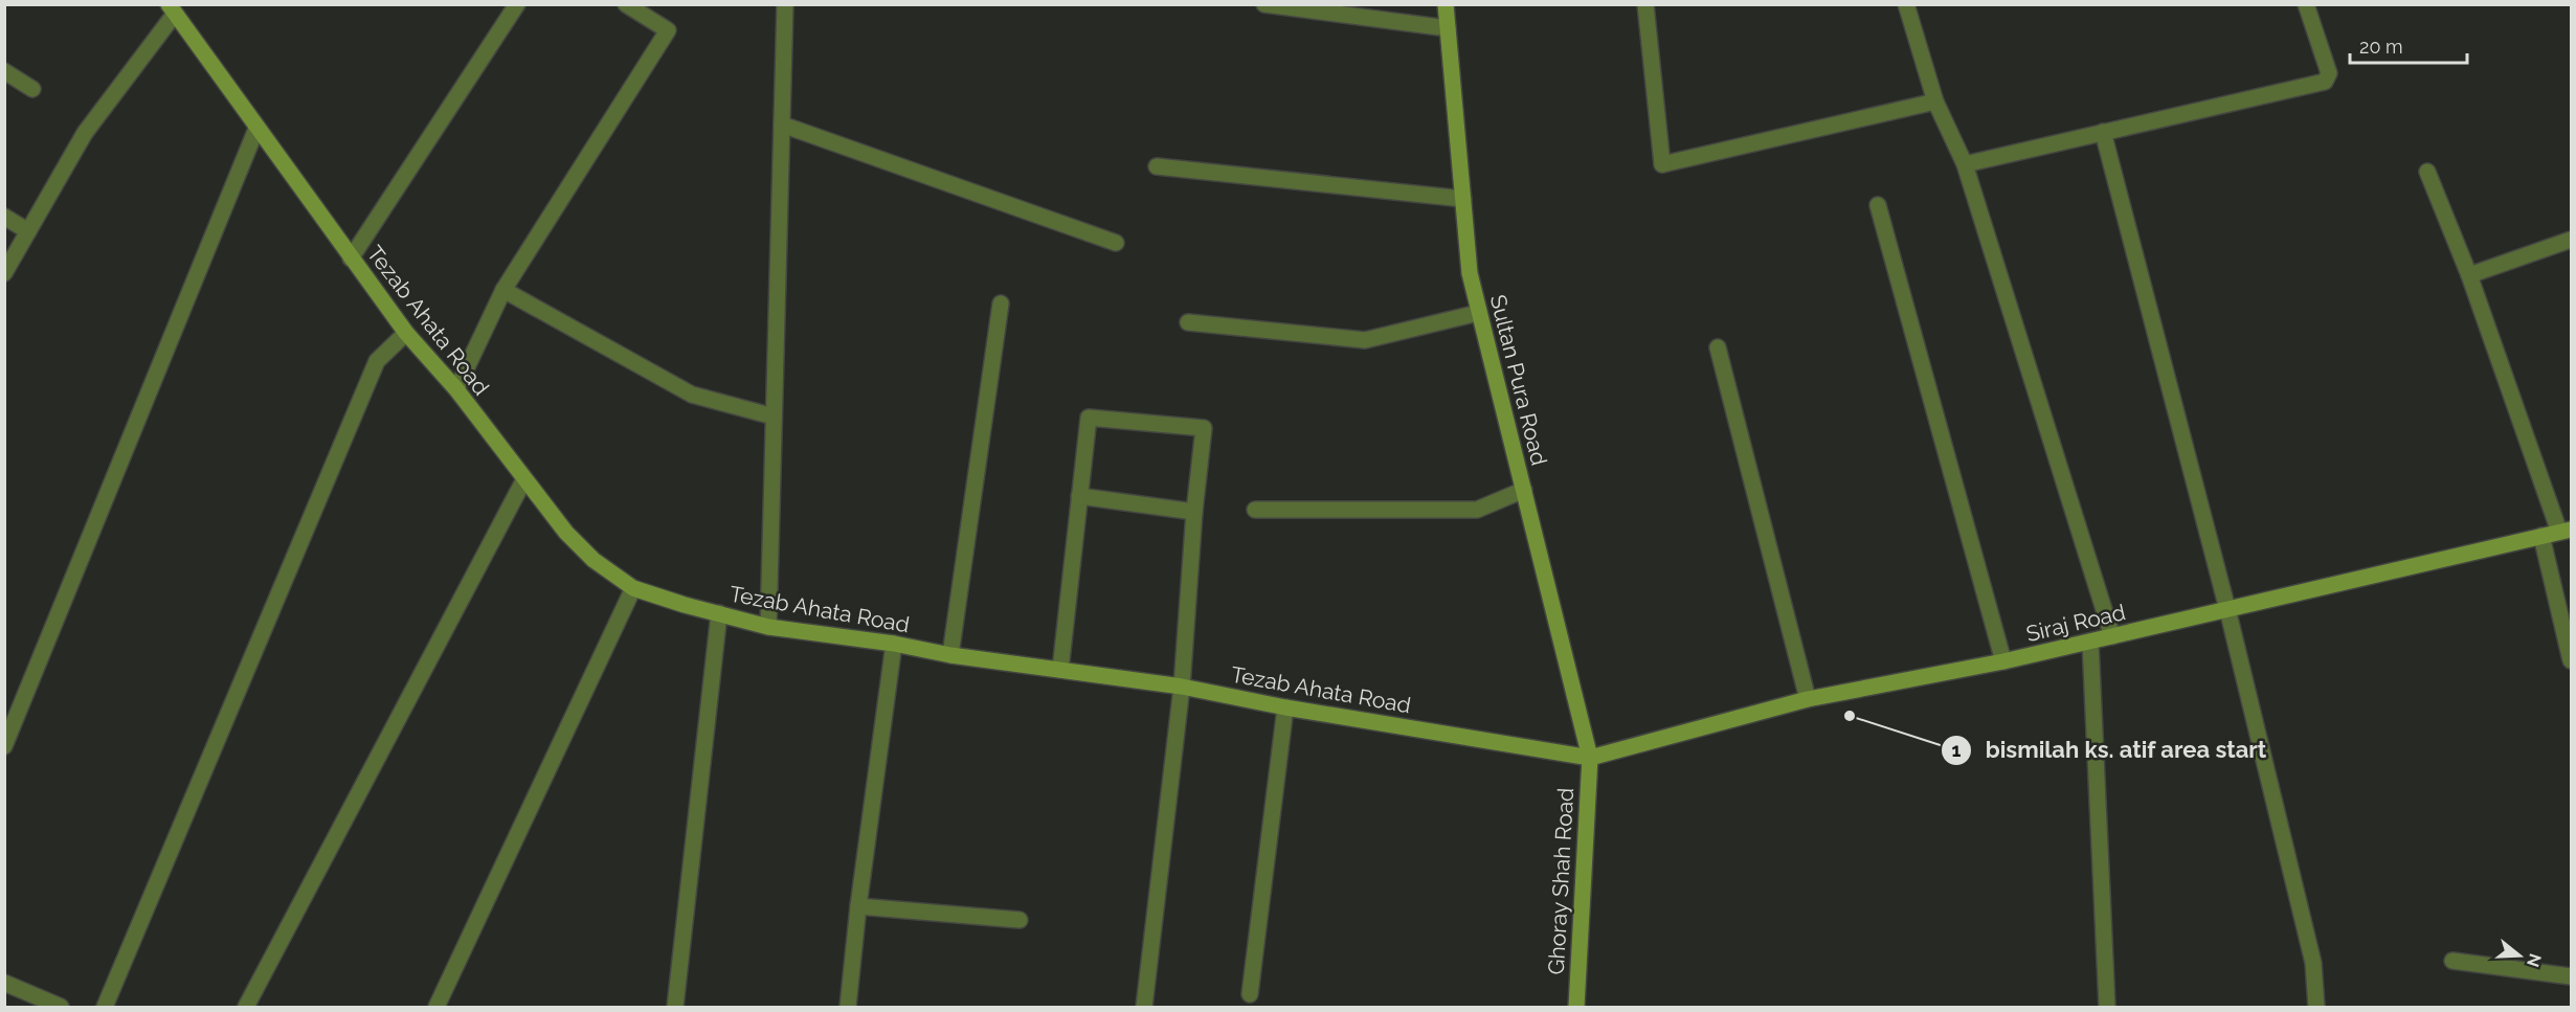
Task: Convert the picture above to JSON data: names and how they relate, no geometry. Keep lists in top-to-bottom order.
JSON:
{
  "streets": {
    "main road": [
      "Tezab Ahata Road",
      "Sultan Pura Road",
      "Siraj Road",
      "Ghoray Shah Road"
    ]
  },
  "crossings": [
    ["Tezab Ahata Road", "Sultan Pura Road"],
    ["Tezab Ahata Road", "Siraj Road"],
    ["Tezab Ahata Road", "Ghoray Shah Road"],
    ["Sultan Pura Road", "Siraj Road"],
    ["Sultan Pura Road", "Ghoray Shah Road"],
    ["Siraj Road", "Ghoray Shah Road"]
  ],
  "places": ["bismilah ks. atif area start"],
  "scale_bar": "20 m",
  "north": "right"
}
